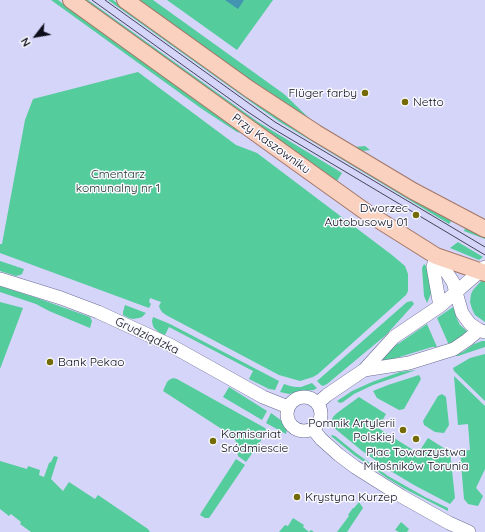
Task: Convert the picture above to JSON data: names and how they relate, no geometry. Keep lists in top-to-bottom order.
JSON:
{
  "streets": {
    "main road": ["Przy Kaszowniku"],
    "street": ["Grudziądzka"]
  },
  "parks": ["Cmentarz komunalny nr 1"],
  "places": [
    "Flüger farby",
    "Netto",
    "Dworzec Autobusowy 01",
    "Bank Pekao",
    "Pomnik Artylerii Polskiej",
    "Plac Towarzystwa Miłośników Torunia",
    "Komisariat Sródmiescie",
    "Krystyna Kurzep"
  ],
  "north": "bottom left"
}
